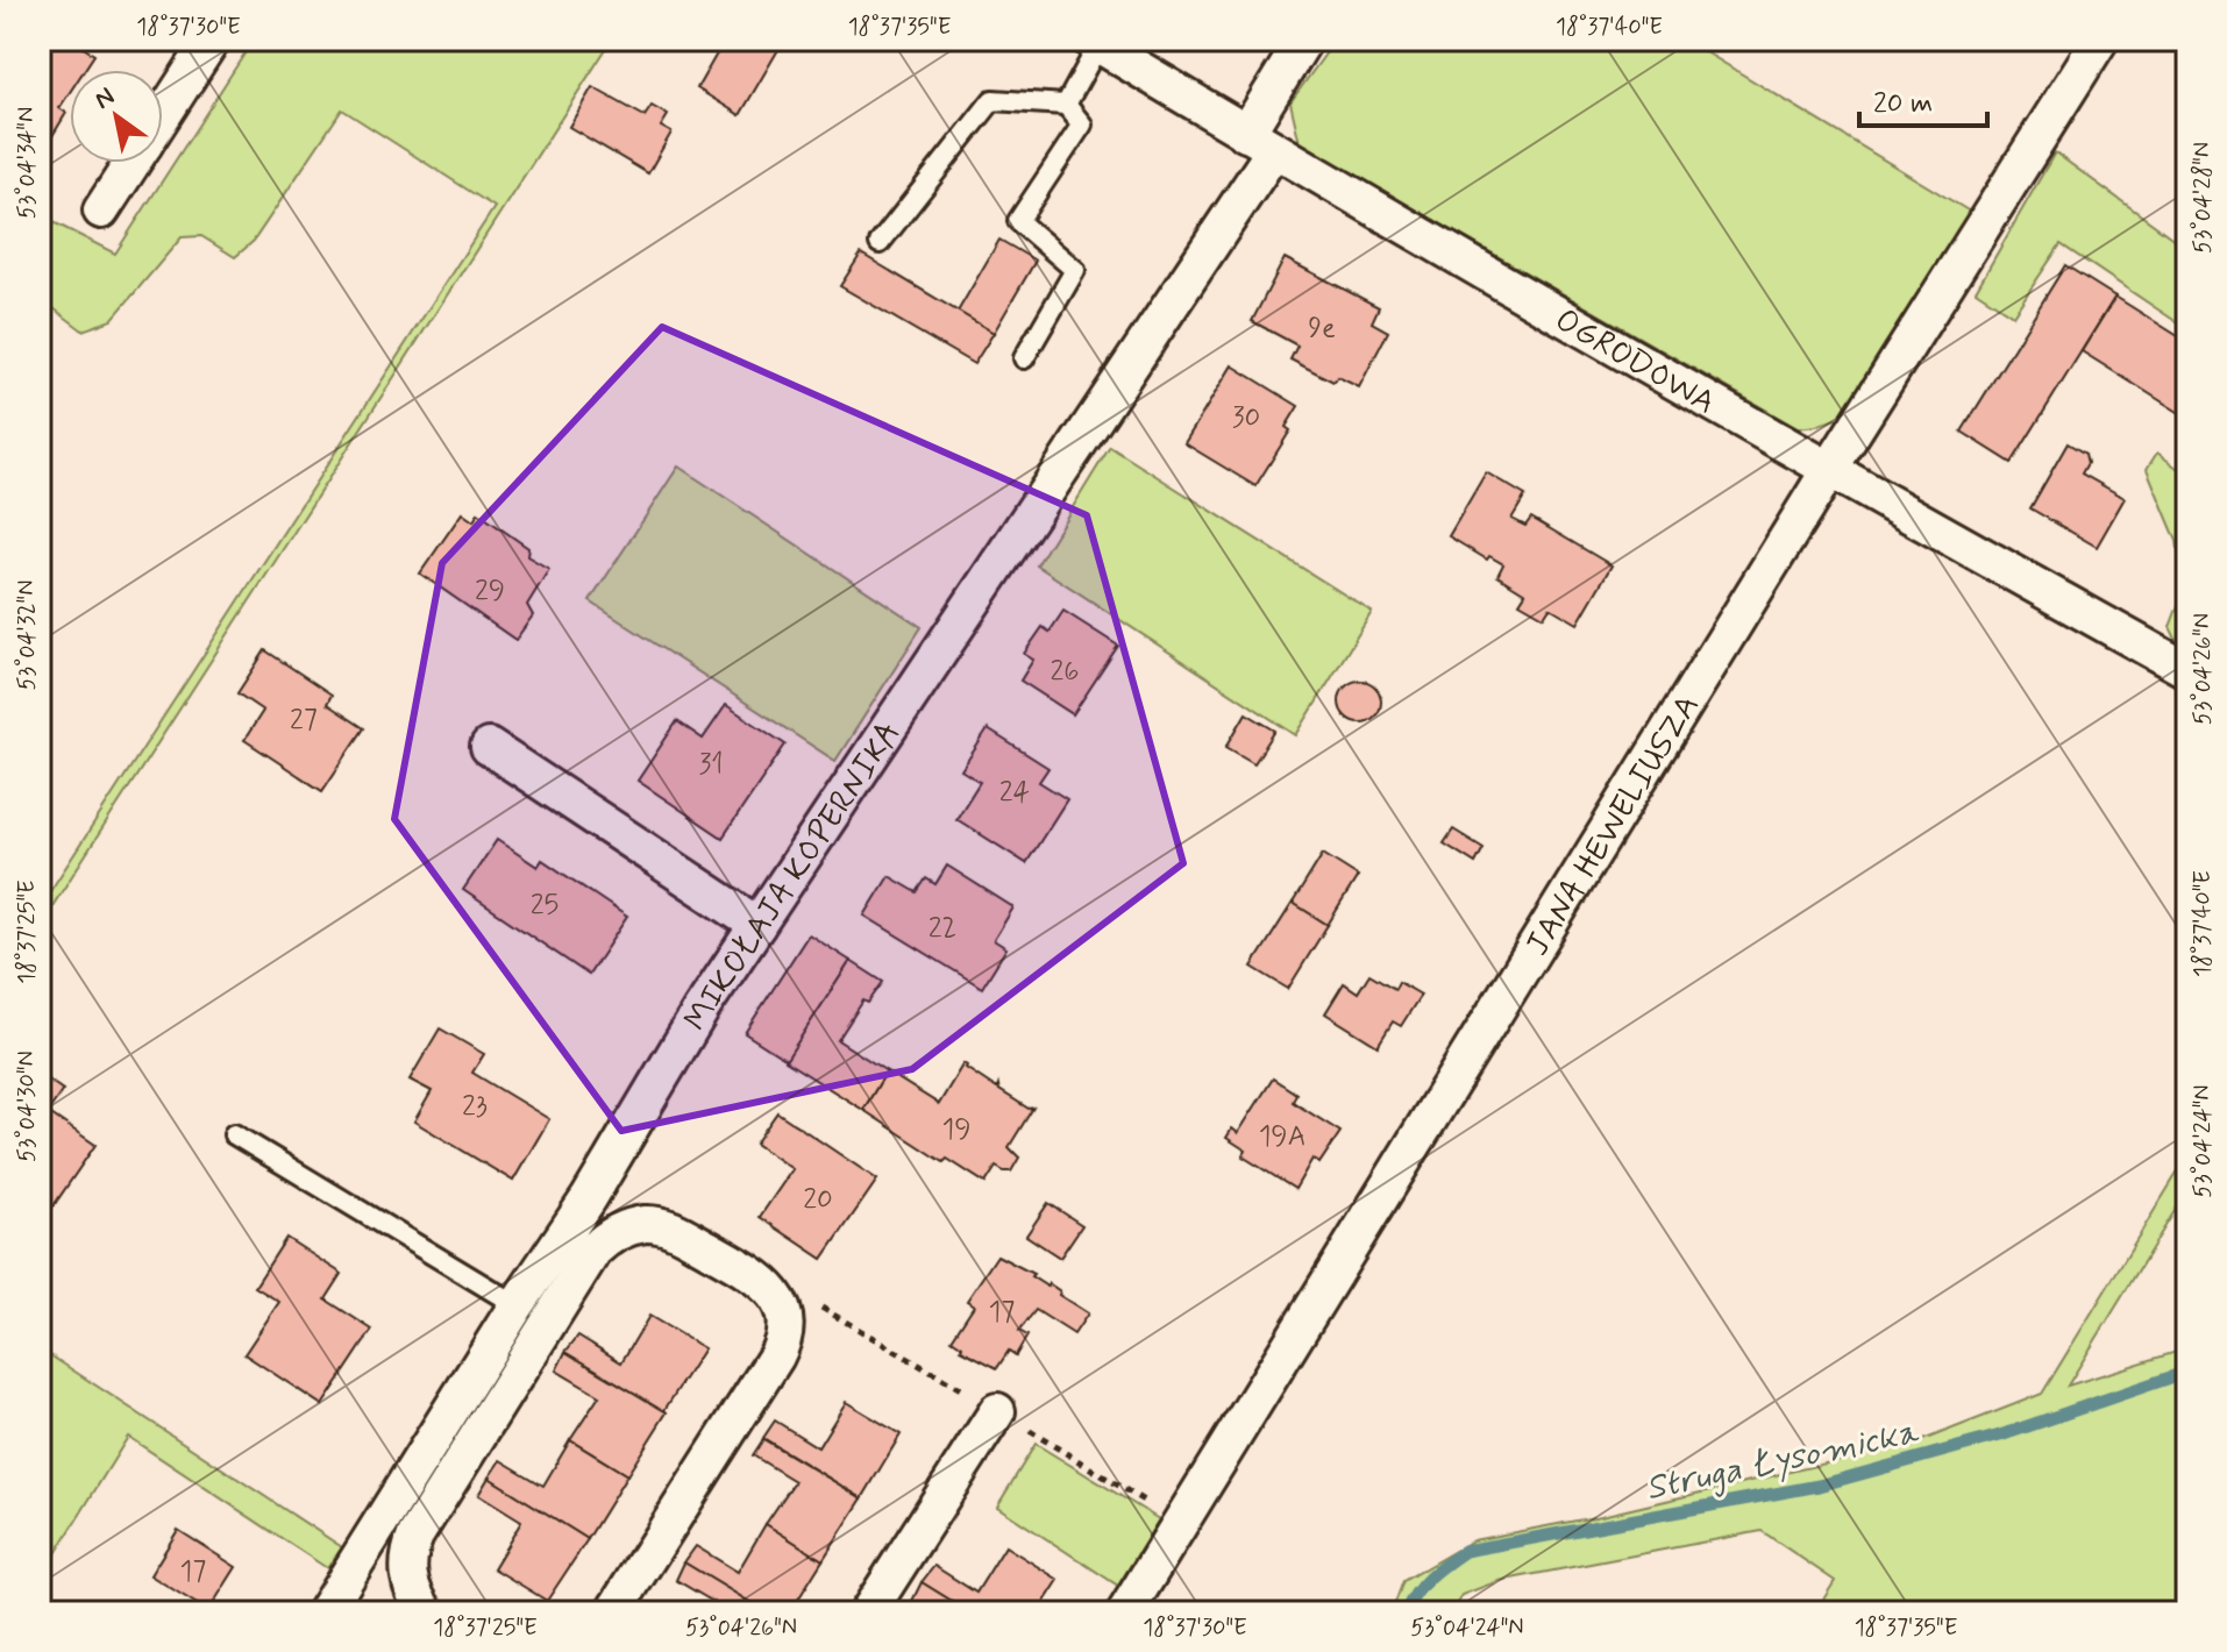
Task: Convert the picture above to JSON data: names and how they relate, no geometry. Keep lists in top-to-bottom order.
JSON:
{
  "streets": {
    "street": ["OGRODOWA", "JANA HEWELIUSZA", "MIKOŁAJA KOPERNIKA"]
  },
  "crossings": [
    ["OGRODOWA", "JANA HEWELIUSZA"],
    ["OGRODOWA", "MIKOŁAJA KOPERNIKA"]
  ],
  "water": ["Struga Łysomicka"],
  "house_numbers": [
    "9e",
    "30",
    "29",
    "26",
    "27",
    "31",
    "24",
    "25",
    "22",
    "23",
    "19",
    "19A",
    "20",
    "17",
    "17"
  ],
  "scale_bar": "20 m",
  "north": "top left",
  "coordinates": [
    "18°37'30\"E",
    "18°37'35\"E",
    "18°37'40\"E",
    "53°04'34\"N",
    "53°04'28\"N",
    "53°04'32\"N",
    "53°04'26\"N",
    "18°37'25\"E",
    "53°04'30\"N",
    "53°04'24\"N"
  ]
}
